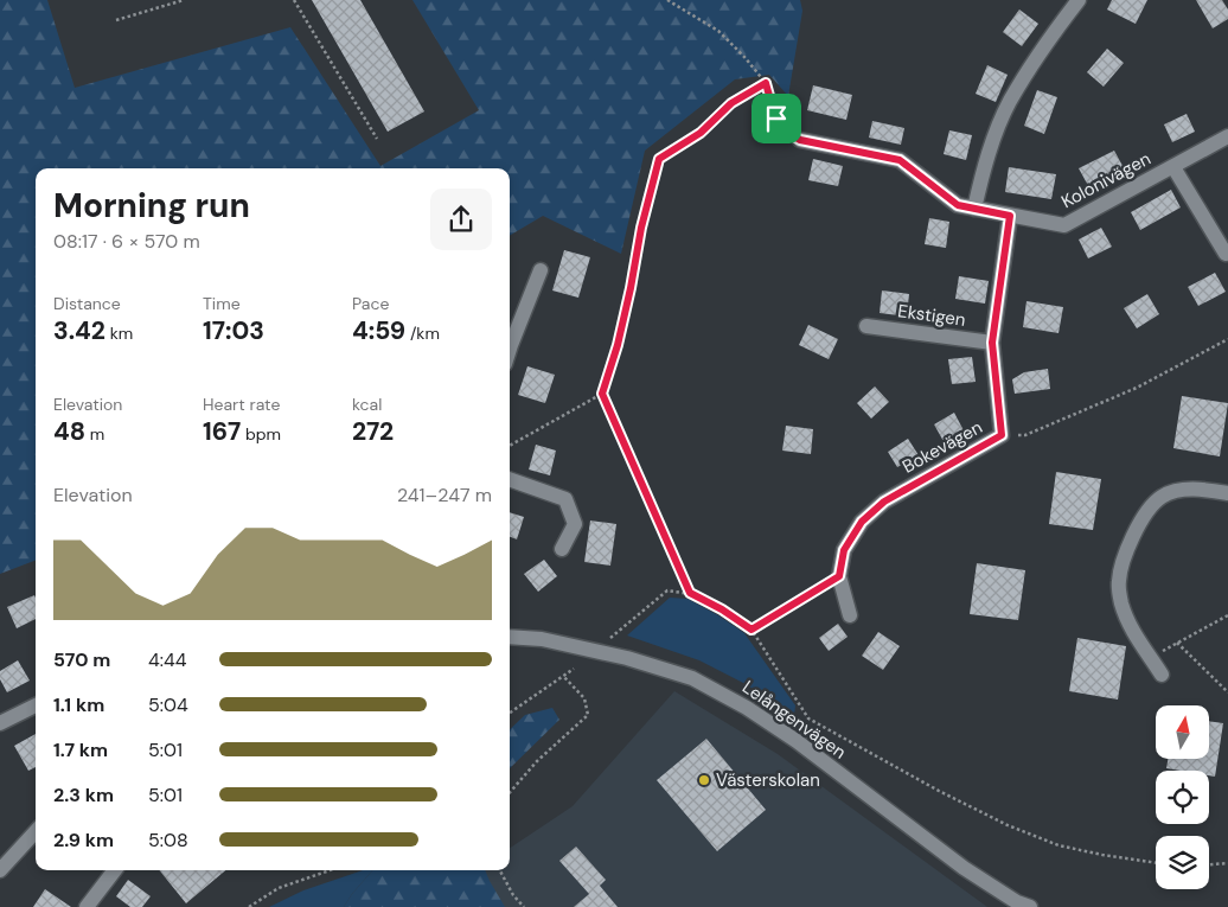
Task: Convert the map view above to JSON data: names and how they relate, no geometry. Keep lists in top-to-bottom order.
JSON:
{
  "streets": {
    "street": [
      "Kolonivägen",
      "Ekstigen",
      "Bokevägen",
      "Lelångenvägen"
    ]
  },
  "crossings": [
    ["Kolonivägen", "Bokevägen"],
    ["Ekstigen", "Bokevägen"]
  ],
  "places": ["Västerskolan"],
  "north": "top",
  "page": {
    "heading": ["Morning run", "08:17 · 6 × 570 m"],
    "stats": [
      ["Distance", "3.42 km"],
      ["Time", "17:03"],
      ["Pace", "4:59 /km"],
      ["Elevation", "48 m"],
      ["Heart rate", "167 bpm"],
      ["kcal", "272"]
    ],
    "chart": ["Elevation", "241–247 m"],
    "list": [
      {
        "name": "570 m",
        "note": "4:44"
      },
      {
        "name": "1.1 km",
        "note": "5:04"
      },
      {
        "name": "1.7 km",
        "note": "5:01"
      },
      {
        "name": "2.3 km",
        "note": "5:01"
      },
      {
        "name": "2.9 km",
        "note": "5:08"
      }
    ]
  }
}
